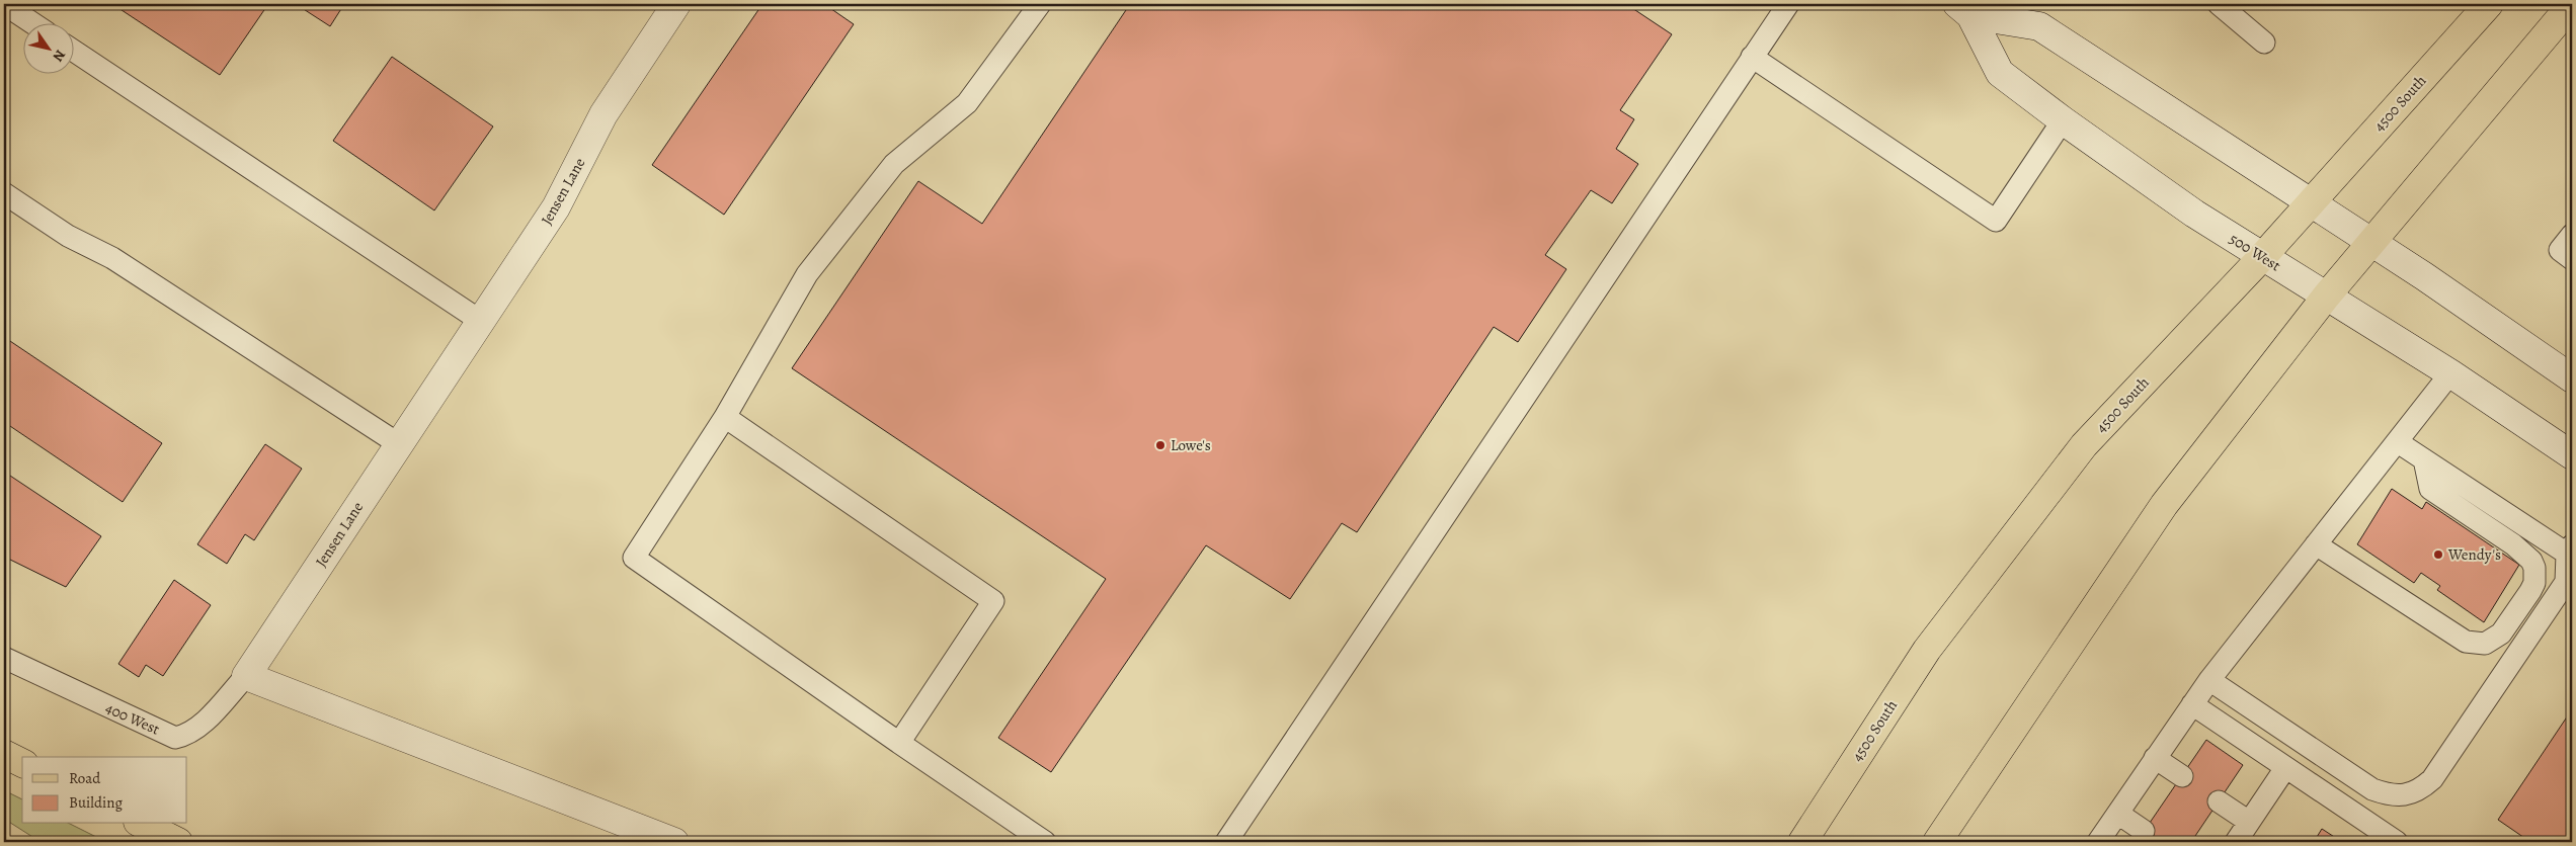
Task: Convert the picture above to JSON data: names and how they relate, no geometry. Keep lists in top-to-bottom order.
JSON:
{
  "streets": {
    "main road": ["4500 South", "Jensen Lane", "500 West"],
    "lane": ["400 West"]
  },
  "crossings": [
    ["4500 South", "500 West"],
    ["Jensen Lane", "400 West"]
  ],
  "places": ["Lowe's", "Wendy's"],
  "legend": ["Road", "Building"],
  "north": "bottom right"
}
